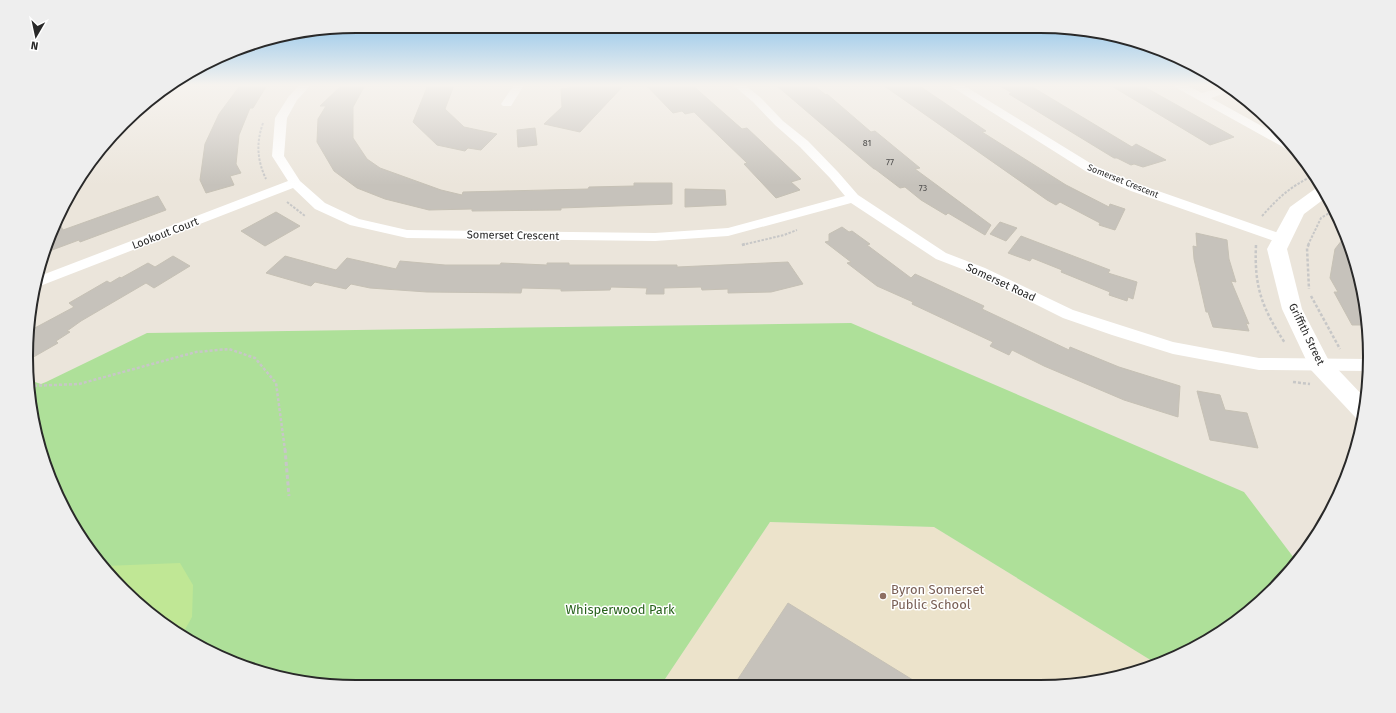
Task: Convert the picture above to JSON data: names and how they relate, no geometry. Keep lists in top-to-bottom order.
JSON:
{
  "streets": {
    "street": [
      "Somerset Crescent",
      "Lookout Court",
      "Somerset Road",
      "Griffith Street"
    ]
  },
  "crossings": [
    ["Somerset Crescent", "Lookout Court"],
    ["Somerset Crescent", "Somerset Road"],
    ["Somerset Crescent", "Griffith Street"],
    ["Somerset Road", "Griffith Street"]
  ],
  "parks": ["Whisperwood Park"],
  "places": ["Byron Somerset Public School"],
  "house_numbers": ["81", "77", "73"],
  "north": "bottom"
}
